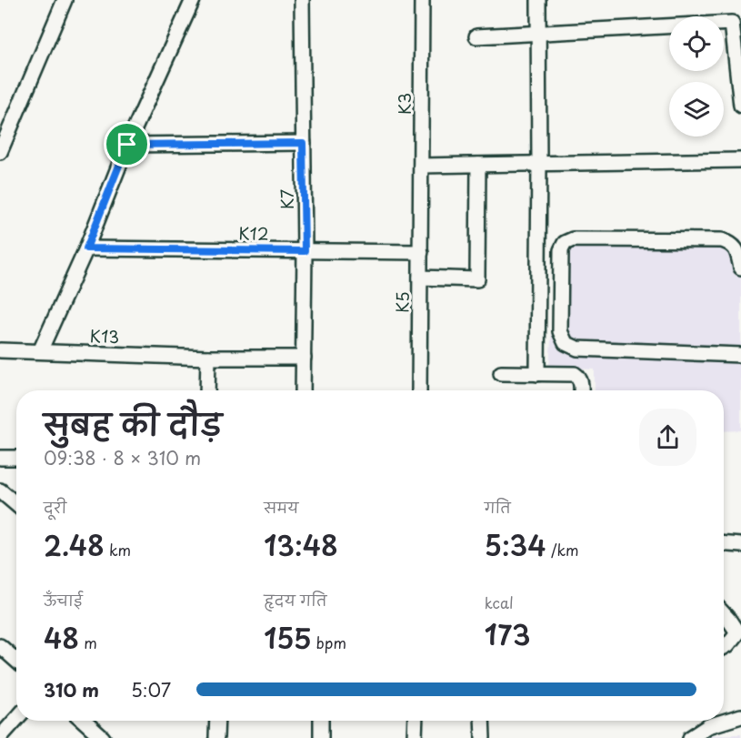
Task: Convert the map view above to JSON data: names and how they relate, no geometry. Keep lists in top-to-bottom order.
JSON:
{
  "streets": {
    "street": [
      "K3",
      "K7",
      "K12",
      "K5",
      "K13"
    ]
  },
  "crossings": [
    ["K3", "K5"],
    ["K7", "K12"],
    ["K7", "K13"],
    ["K12", "K5"]
  ],
  "page": {
    "heading": ["सुबह की दौड़", "09:38 · 8 × 310 m"],
    "stats": [
      ["दूरी", "2.48 km"],
      ["समय", "13:48"],
      ["गति", "5:34 /km"],
      ["ऊँचाई", "48 m"],
      ["हृदय गति", "155 bpm"],
      ["kcal", "173"]
    ],
    "list": [
      {
        "name": "310 m",
        "note": "5:07"
      }
    ]
  }
}
